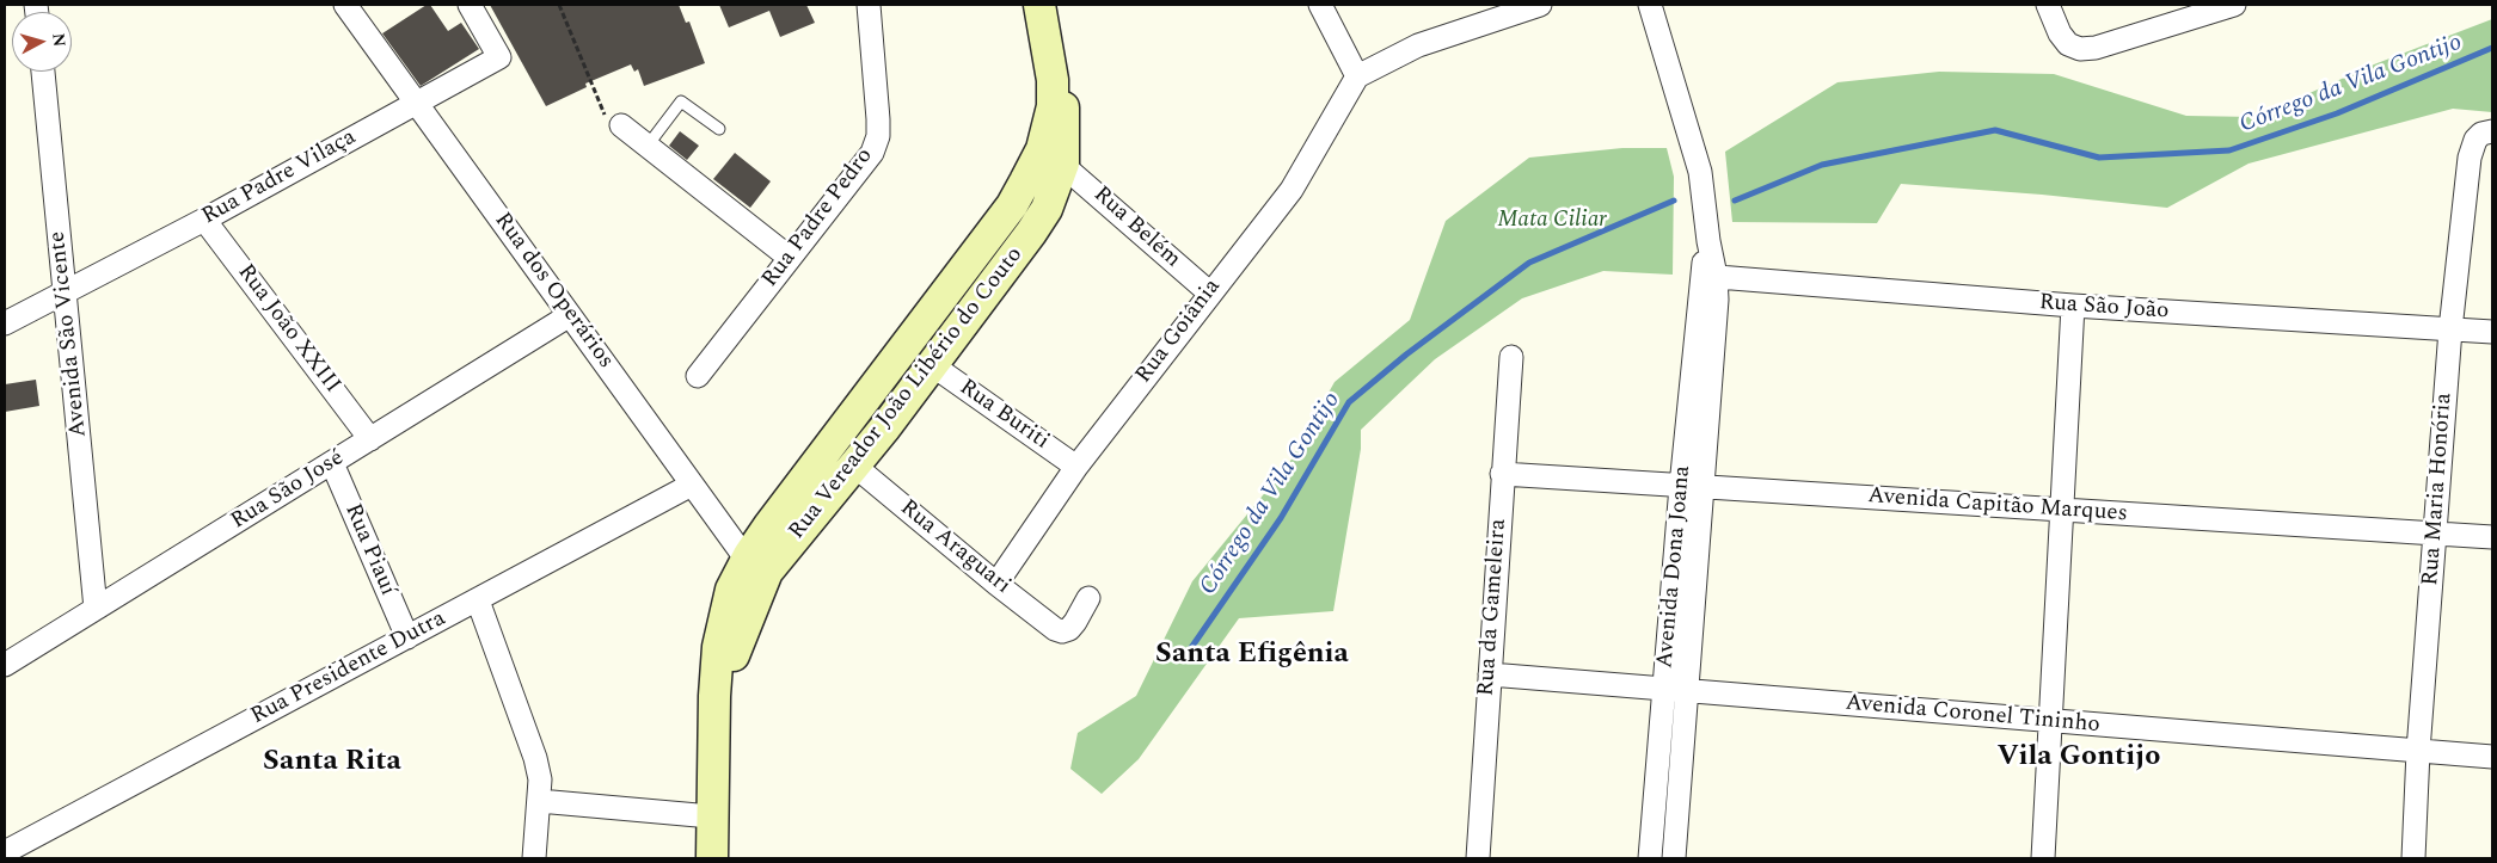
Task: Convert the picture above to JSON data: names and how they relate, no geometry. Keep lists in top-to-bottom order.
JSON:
{
  "streets": {
    "main road": ["Rua Vereador João Libério do Couto"],
    "street": [
      "Rua Padre Vilaça",
      "Rua Padre Pedro",
      "Rua Belém",
      "Rua dos Operários",
      "Rua São João",
      "Rua João XXIII",
      "Rua Goiânia",
      "Avenida São Vicente",
      "Rua Buriti",
      "Rua Maria Honória",
      "Rua São José",
      "Avenida Capitão Marques",
      "Rua Araguari",
      "Rua Piauí",
      "Avenida Dona Joana",
      "Rua da Gameleira",
      "Rua Presidente Dutra",
      "Avenida Coronel Tininho"
    ]
  },
  "crossings": [
    ["Rua Padre Vilaça", "Rua dos Operários"],
    ["Rua Padre Vilaça", "Rua João XXIII"],
    ["Rua Padre Vilaça", "Avenida São Vicente"],
    ["Rua Belém", "Rua Goiânia"],
    ["Rua Belém", "Rua Vereador João Libério do Couto"],
    ["Rua dos Operários", "Rua Vereador João Libério do Couto"],
    ["Rua dos Operários", "Rua São José"],
    ["Rua dos Operários", "Rua Presidente Dutra"],
    ["Rua São João", "Rua Maria Honória"],
    ["Rua São João", "Avenida Dona Joana"],
    ["Rua João XXIII", "Rua São José"],
    ["Rua Goiânia", "Rua Buriti"],
    ["Rua Goiânia", "Rua Araguari"],
    ["Avenida São Vicente", "Rua São José"],
    ["Rua Vereador João Libério do Couto", "Rua Buriti"],
    ["Rua Vereador João Libério do Couto", "Rua Araguari"],
    ["Rua Maria Honória", "Avenida Capitão Marques"],
    ["Rua Maria Honória", "Avenida Coronel Tininho"],
    ["Rua São José", "Rua Piauí"],
    ["Avenida Capitão Marques", "Avenida Dona Joana"],
    ["Avenida Capitão Marques", "Rua da Gameleira"],
    ["Rua Piauí", "Rua Presidente Dutra"],
    ["Avenida Dona Joana", "Avenida Coronel Tininho"],
    ["Rua da Gameleira", "Avenida Coronel Tininho"]
  ],
  "districts": ["Santa Efigênia", "Vila Gontijo", "Santa Rita"],
  "water": ["Córrego da Vila Gontijo"],
  "parks": ["Mata Ciliar"],
  "north": "right"
}
